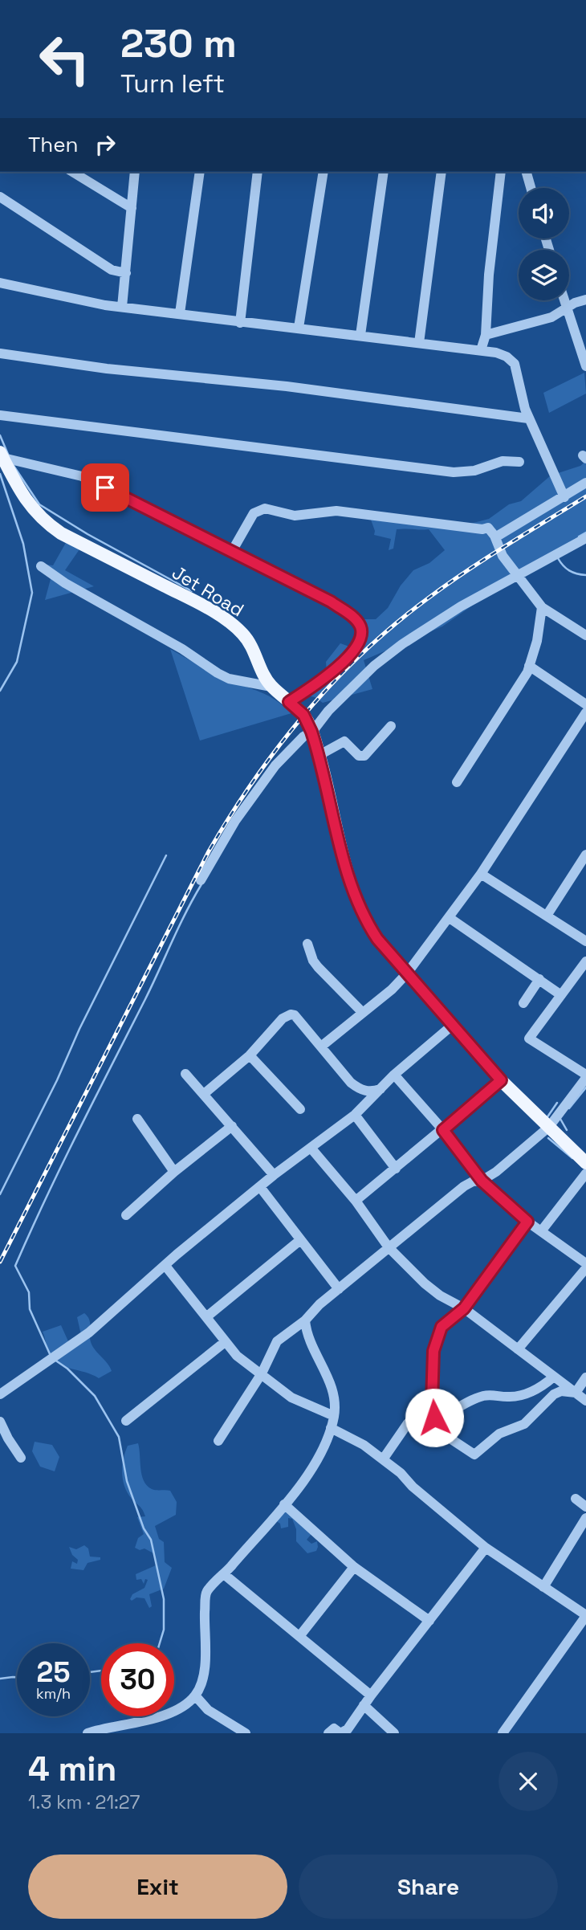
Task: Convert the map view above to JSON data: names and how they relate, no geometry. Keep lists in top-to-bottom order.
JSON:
{
  "streets": {
    "main road": ["Jet Road"]
  },
  "page": {
    "turn": ["230 m", "Turn left"],
    "then": "Then",
    "speed": "25 km/h",
    "limit": "30",
    "heading": ["4 min", "1.3 km · 21:27"],
    "buttons": ["Exit", "Share"]
  }
}
